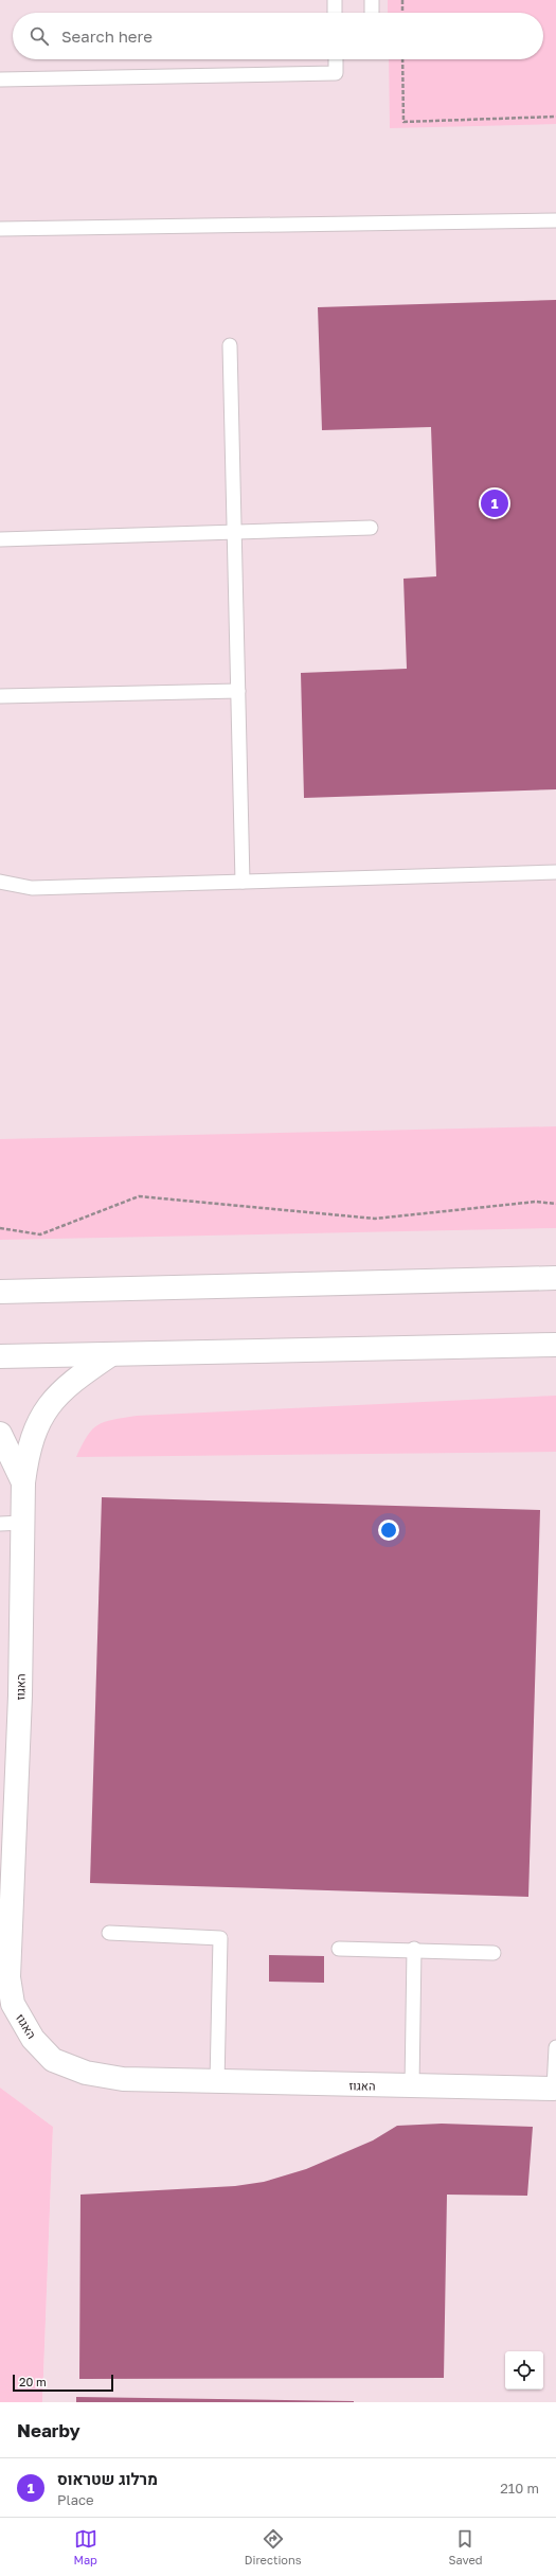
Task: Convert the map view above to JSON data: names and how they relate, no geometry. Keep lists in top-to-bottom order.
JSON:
{
  "streets": {
    "street": ["האגוז"]
  },
  "scale_bar": "20 m",
  "page": {
    "search": "Search here",
    "pins": "1",
    "scale": "20 m",
    "heading": "Nearby",
    "list": [
      {
        "mark": "1",
        "name": "מרלוג שטראוס",
        "note": "Place",
        "value": "210 m"
      }
    ],
    "nav": ["Map", "Directions", "Saved"]
  }
}
